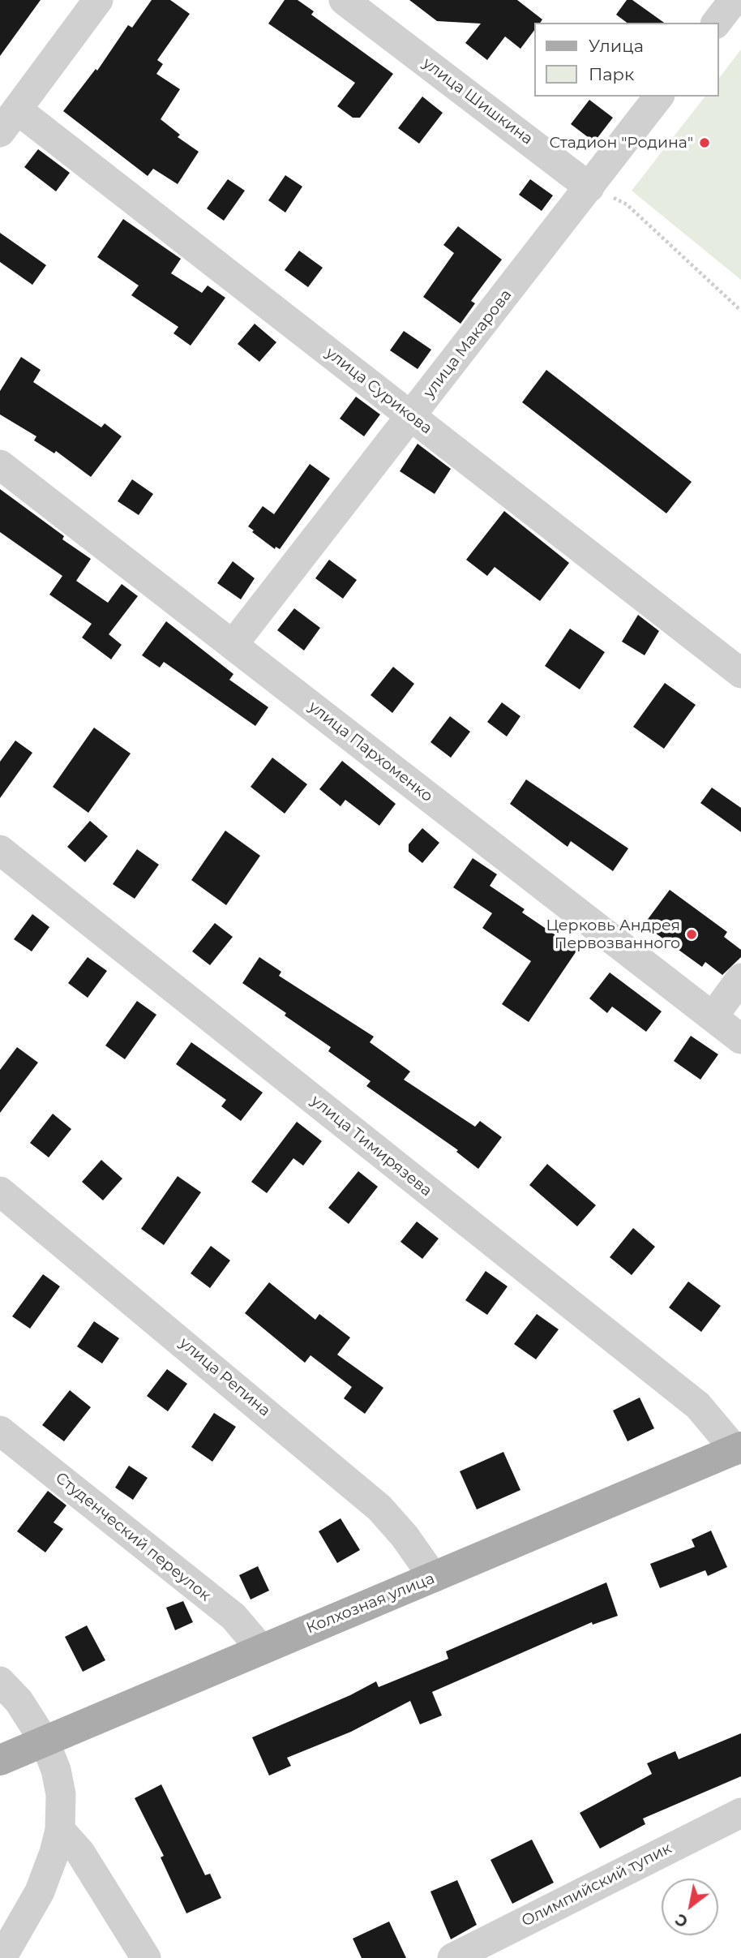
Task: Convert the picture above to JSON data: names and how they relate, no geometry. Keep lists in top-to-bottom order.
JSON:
{
  "streets": {
    "main road": ["Колхозная улица"],
    "street": [
      "улица Шишкина",
      "улица Макарова",
      "улица Сурикова",
      "улица Пархоменко",
      "улица Тимирязева",
      "улица Репина",
      "Студенческий переулок",
      "Олимпийский тупик"
    ]
  },
  "crossings": [
    ["улица Шишкина", "улица Макарова"],
    ["улица Макарова", "улица Сурикова"],
    ["улица Макарова", "улица Пархоменко"],
    ["улица Тимирязева", "Колхозная улица"],
    ["улица Репина", "Колхозная улица"],
    ["Студенческий переулок", "Колхозная улица"]
  ],
  "places": ["Стадион \"Родина\"", "Церковь Андрея Первозванного"],
  "legend": ["Улица", "Парк"],
  "north": "bottom left"
}
